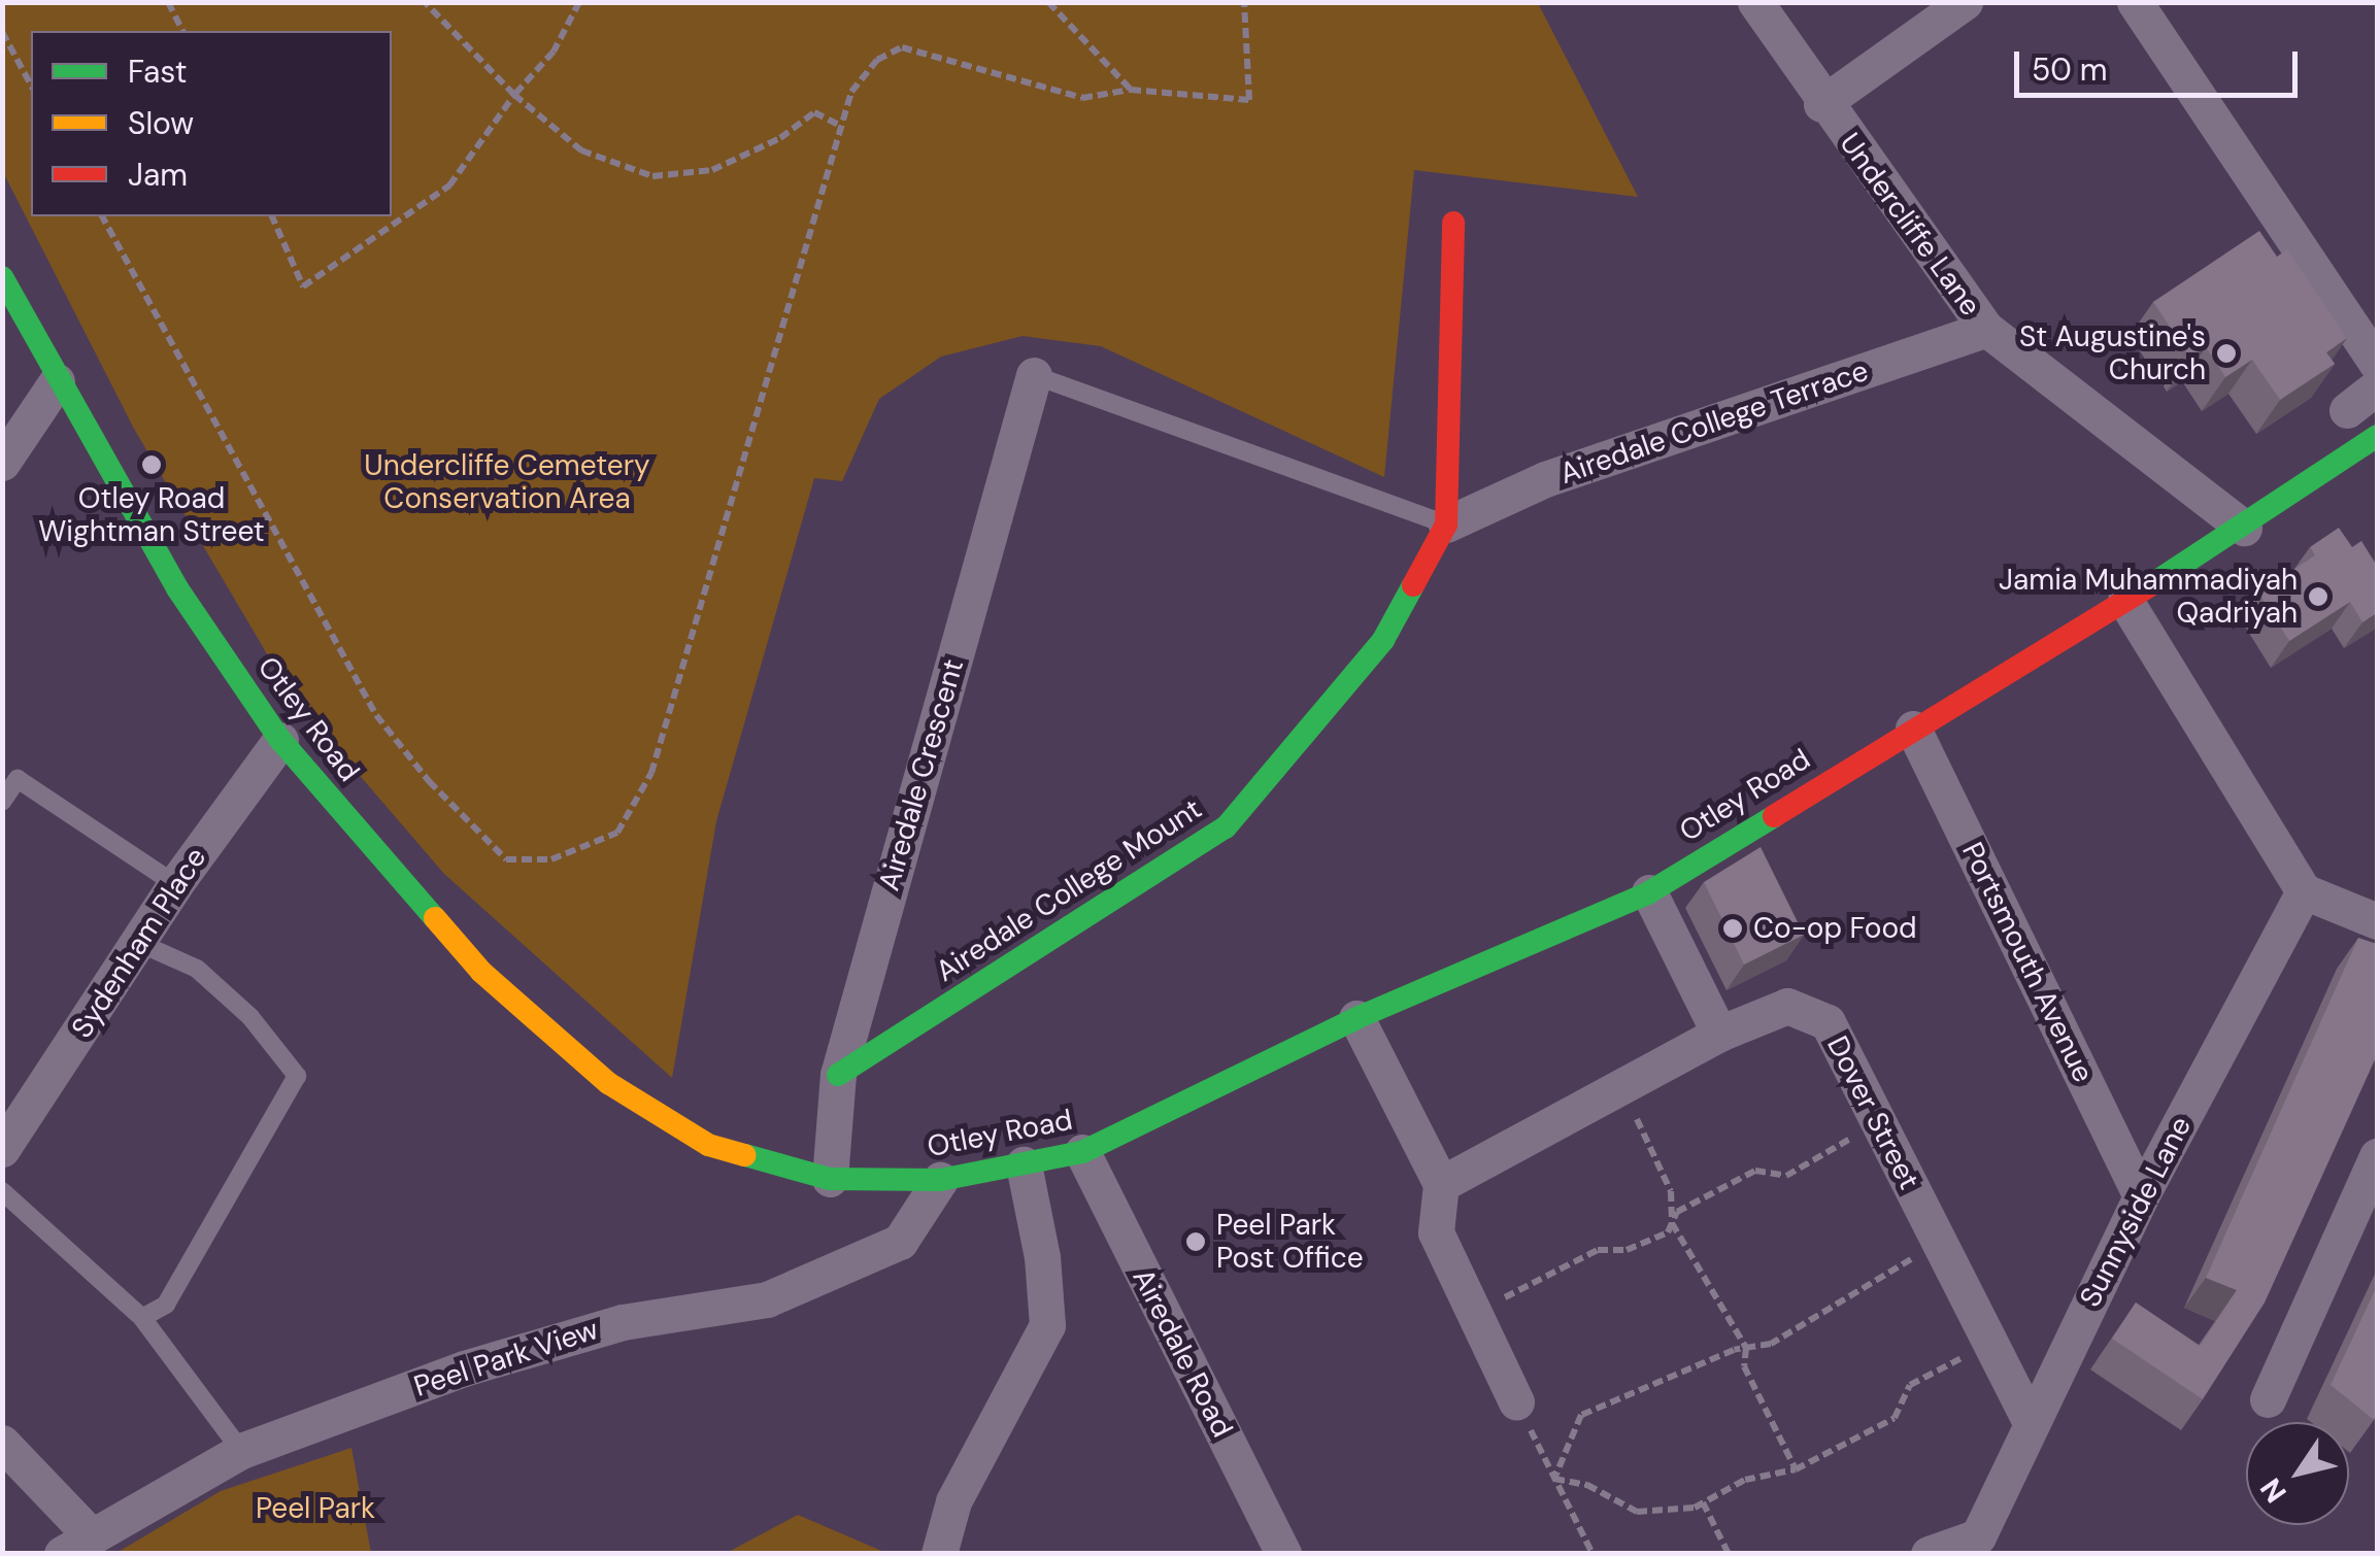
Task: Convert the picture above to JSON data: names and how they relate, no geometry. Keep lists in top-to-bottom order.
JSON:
{
  "streets": {
    "main road": ["Otley Road", "Airedale College Mount"],
    "street": [
      "Undercliffe Lane",
      "Airedale College Terrace",
      "Airedale Crescent",
      "Sydenham Place",
      "Portsmouth Avenue",
      "Dover Street",
      "Sunnyside Lane",
      "Airedale Road",
      "Peel Park View"
    ]
  },
  "crossings": [
    ["Undercliffe Lane", "Airedale College Terrace"],
    ["Undercliffe Lane", "Otley Road"],
    ["Airedale College Terrace", "Airedale College Mount"],
    ["Otley Road", "Airedale Crescent"],
    ["Otley Road", "Sydenham Place"],
    ["Otley Road", "Portsmouth Avenue"],
    ["Otley Road", "Airedale Road"],
    ["Otley Road", "Peel Park View"],
    ["Airedale Crescent", "Airedale College Mount"],
    ["Portsmouth Avenue", "Sunnyside Lane"],
    ["Dover Street", "Sunnyside Lane"]
  ],
  "parks": ["Undercliffe Cemetery Conservation Area", "Peel Park"],
  "places": [
    "St Augustine's Church",
    "Otley Road Wightman Street",
    "Jamia Muhammadiyah Qadriyah",
    "Co-op Food",
    "Peel Park Post Office"
  ],
  "legend": ["Fast", "Slow", "Jam"],
  "scale_bar": "50 m",
  "north": "bottom left"
}
